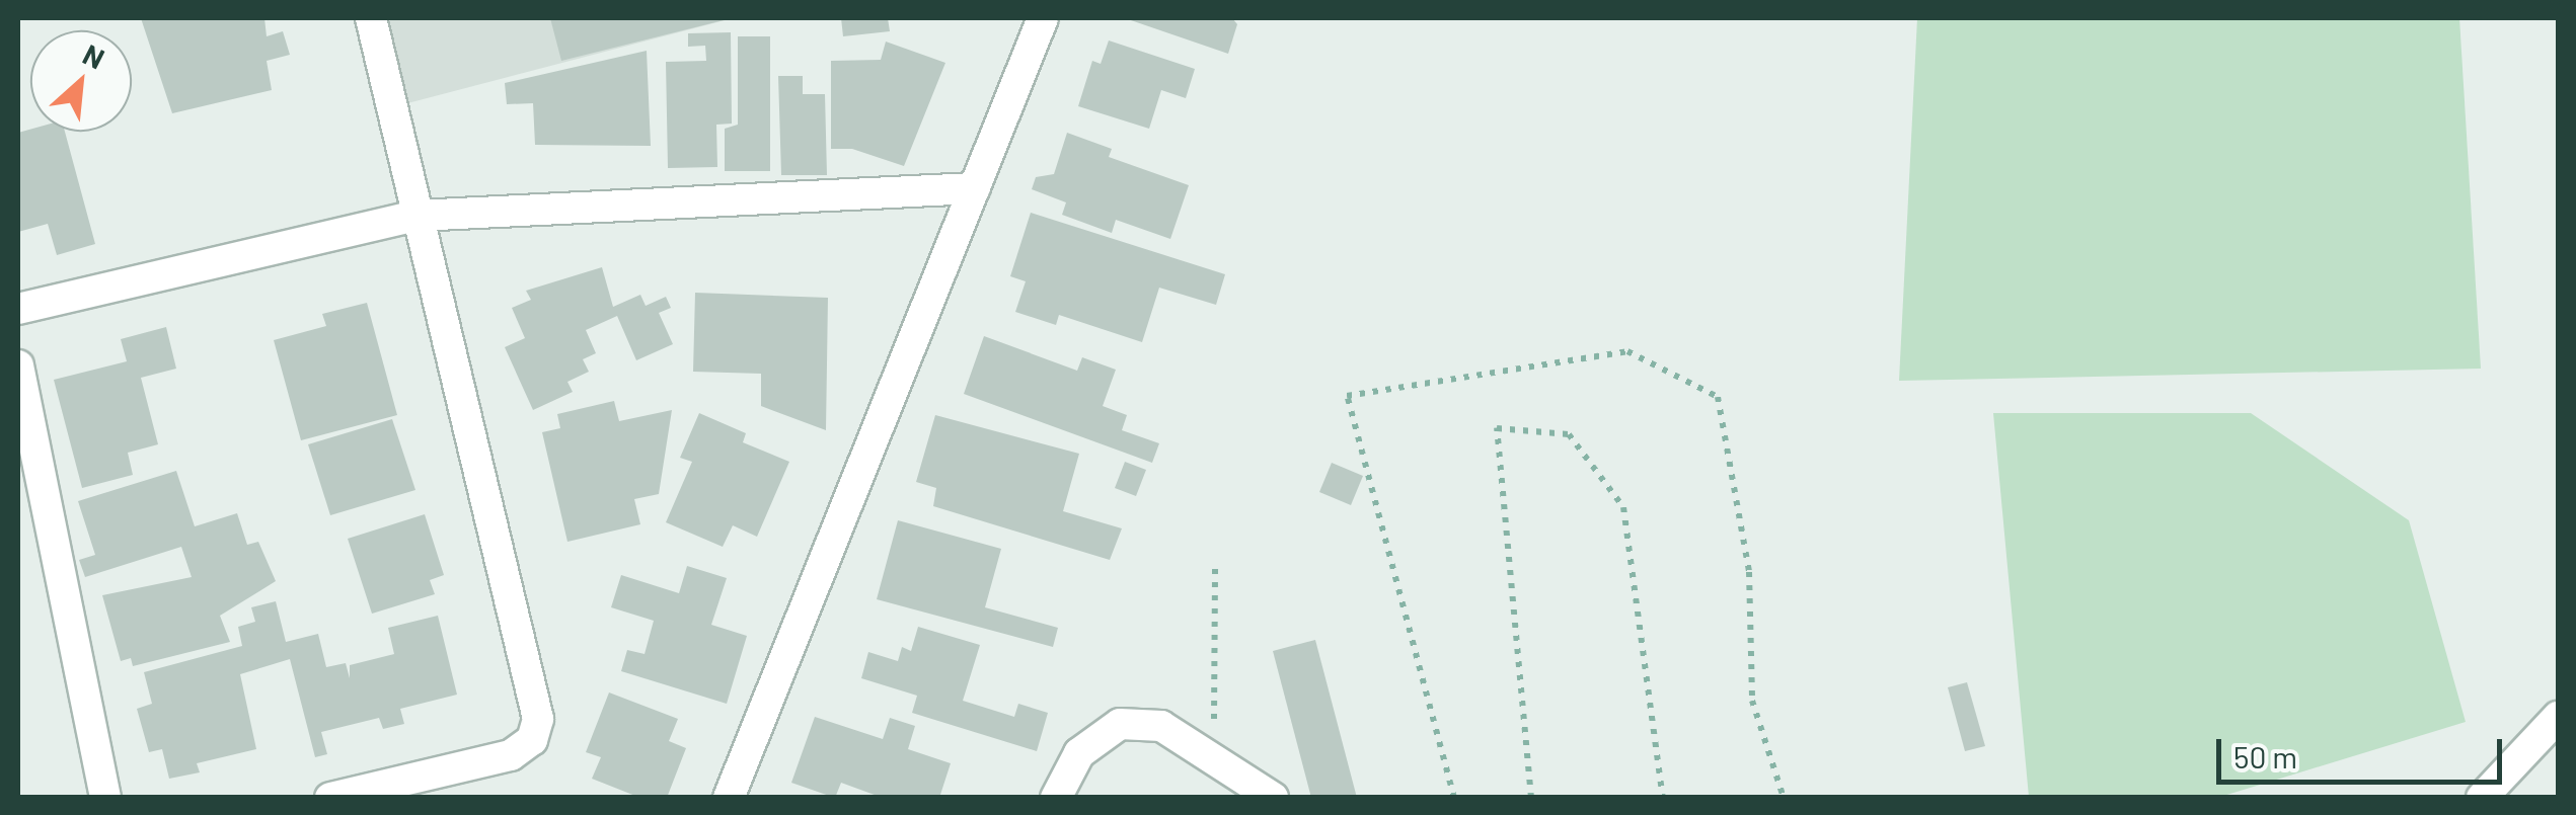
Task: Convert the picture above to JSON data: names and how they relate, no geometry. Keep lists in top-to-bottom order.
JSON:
{
  "scale_bar": "50 m",
  "north": "top right"
}
